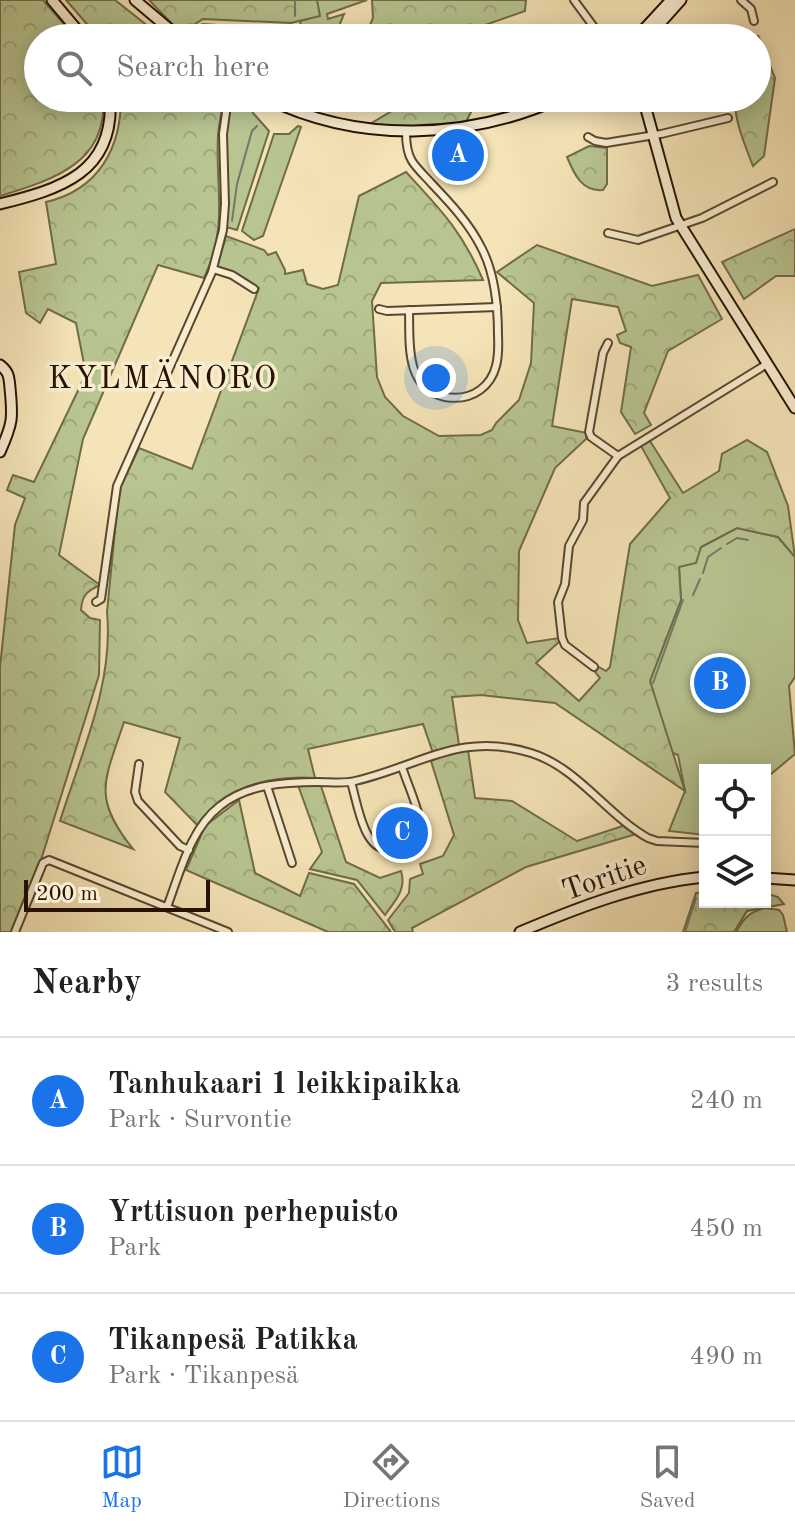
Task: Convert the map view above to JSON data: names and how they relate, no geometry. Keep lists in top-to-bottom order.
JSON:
{
  "streets": {
    "street": ["Toritie"]
  },
  "districts": ["KYLMÄNORO"],
  "scale_bar": "200 m",
  "page": {
    "search": "Search here",
    "pins": ["A", "B", "C"],
    "scale": "200 m",
    "heading": ["Nearby", "3 results"],
    "list": [
      {
        "mark": "A",
        "name": "Tanhukaari 1 leikkipaikka",
        "note": "Park · Survontie",
        "value": "240 m"
      },
      {
        "mark": "B",
        "name": "Yrttisuon perhepuisto",
        "note": "Park",
        "value": "450 m"
      },
      {
        "mark": "C",
        "name": "Tikanpesä Patikka",
        "note": "Park · Tikanpesä",
        "value": "490 m"
      }
    ],
    "nav": ["Map", "Directions", "Saved"]
  }
}
